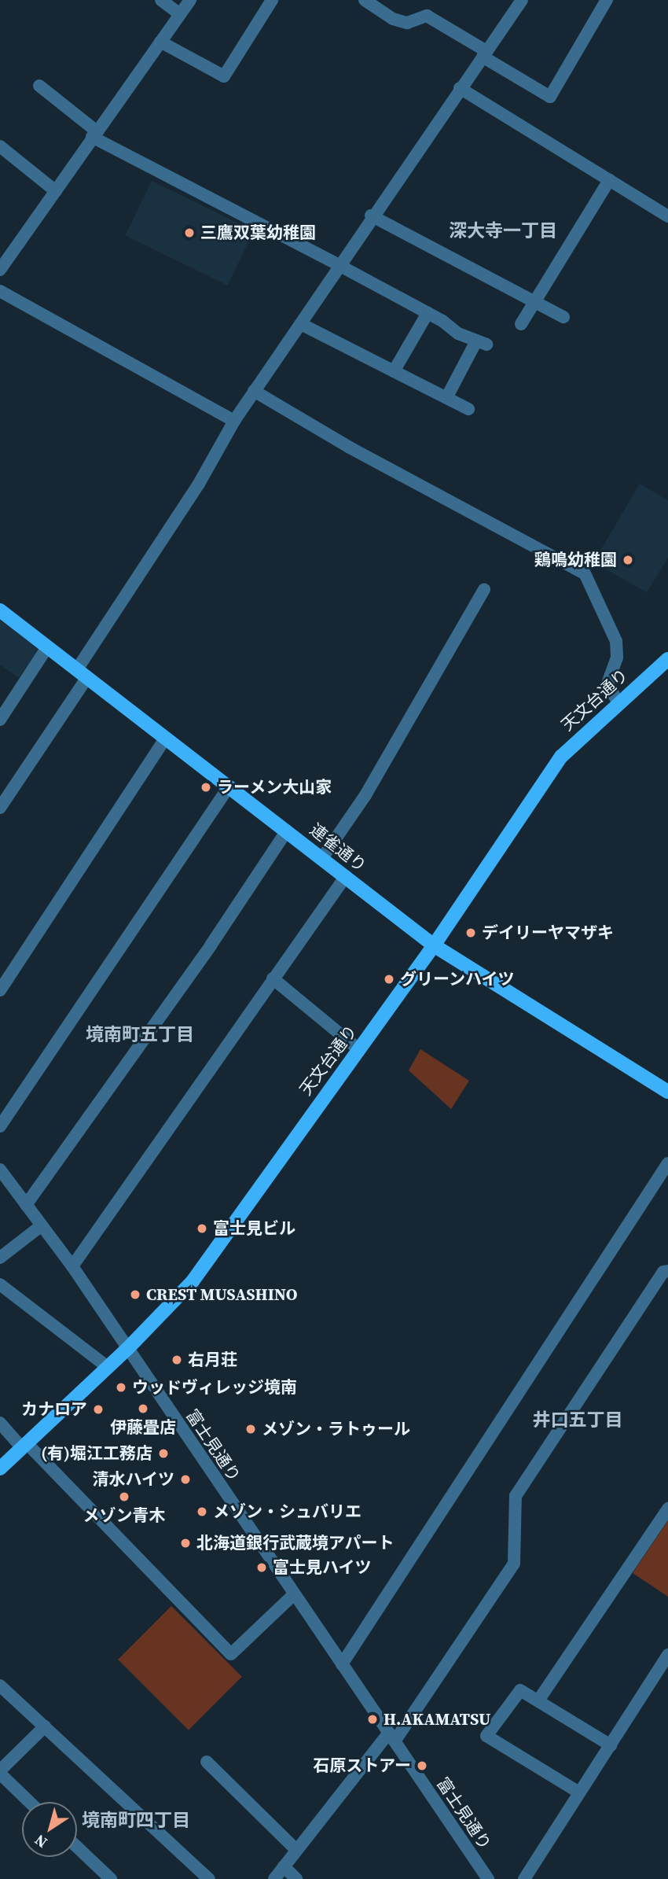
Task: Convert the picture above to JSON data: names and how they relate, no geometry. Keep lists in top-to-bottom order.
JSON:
{
  "streets": {
    "main road": ["天文台通り", "連雀通り"],
    "street": ["富士見通り"]
  },
  "crossings": [
    ["天文台通り", "連雀通り"],
    ["天文台通り", "富士見通り"]
  ],
  "districts": [
    "深大寺一丁目",
    "境南町五丁目",
    "井口五丁目",
    "境南町四丁目"
  ],
  "places": [
    "三鷹双葉幼稚園",
    "鶏鳴幼稚園",
    "ラーメン大山家",
    "デイリーヤマザキ",
    "グリーンハイツ",
    "富士見ビル",
    "CREST MUSASHINO",
    "右月荘",
    "ウッドヴィレッジ境南",
    "伊藤畳店",
    "カナロア",
    "メゾン・ラトゥール",
    "(有)堀江工務店",
    "清水ハイツ",
    "メゾン青木",
    "メゾン・シュバリエ",
    "北海道銀行武蔵境アパート",
    "富士見ハイツ",
    "H.AKAMATSU",
    "石原ストアー"
  ],
  "north": "bottom left"
}
